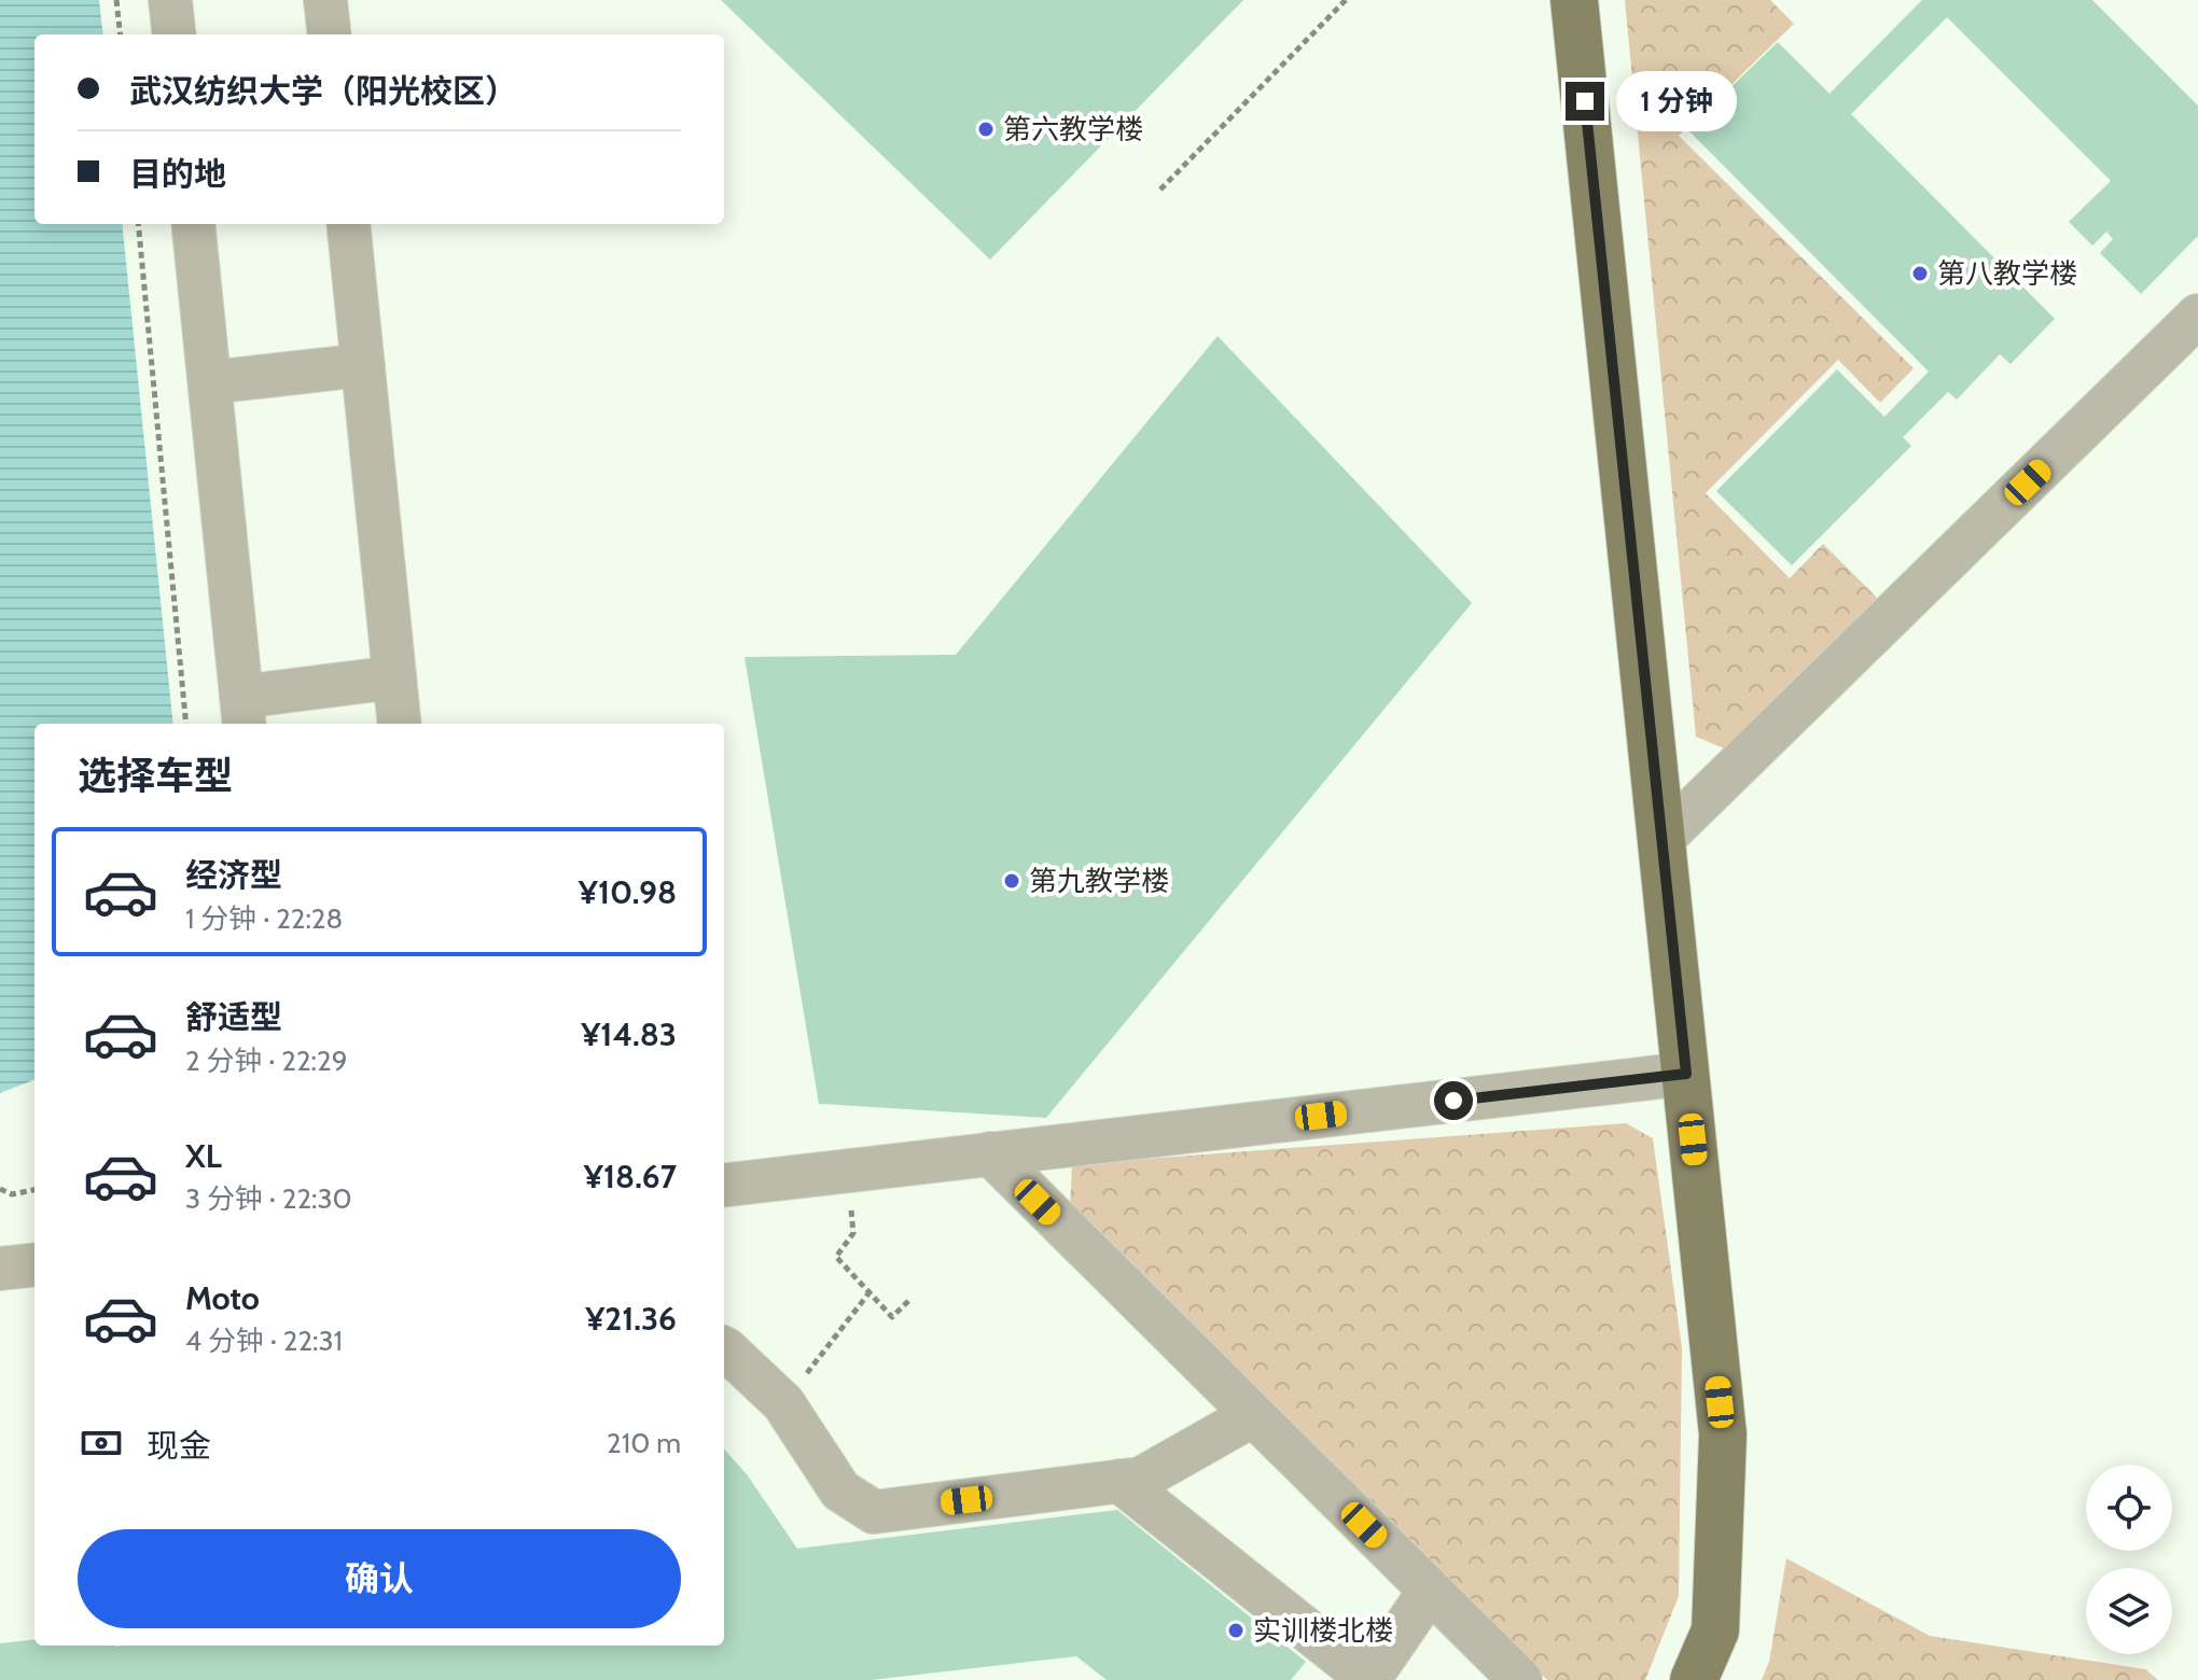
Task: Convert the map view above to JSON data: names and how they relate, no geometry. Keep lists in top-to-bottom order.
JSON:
{
  "places": [
    "第六教学楼",
    "第八教学楼",
    "第九教学楼",
    "实训楼北楼"
  ],
  "page": {
    "banner": ["武汉纺织大学（阳光校区）", "目的地"],
    "bubble": "1 分钟",
    "heading": "选择车型",
    "list": [
      {
        "name": "经济型",
        "note": "1 分钟 · 22:28",
        "value": "¥10.98"
      },
      {
        "name": "舒适型",
        "note": "2 分钟 · 22:29",
        "value": "¥14.83"
      },
      {
        "name": "XL",
        "note": "3 分钟 · 22:30",
        "value": "¥18.67"
      },
      {
        "name": "Moto",
        "note": "4 分钟 · 22:31",
        "value": "¥21.36"
      }
    ],
    "pay": ["现金", "210 m"],
    "buttons": "确认"
  }
}
